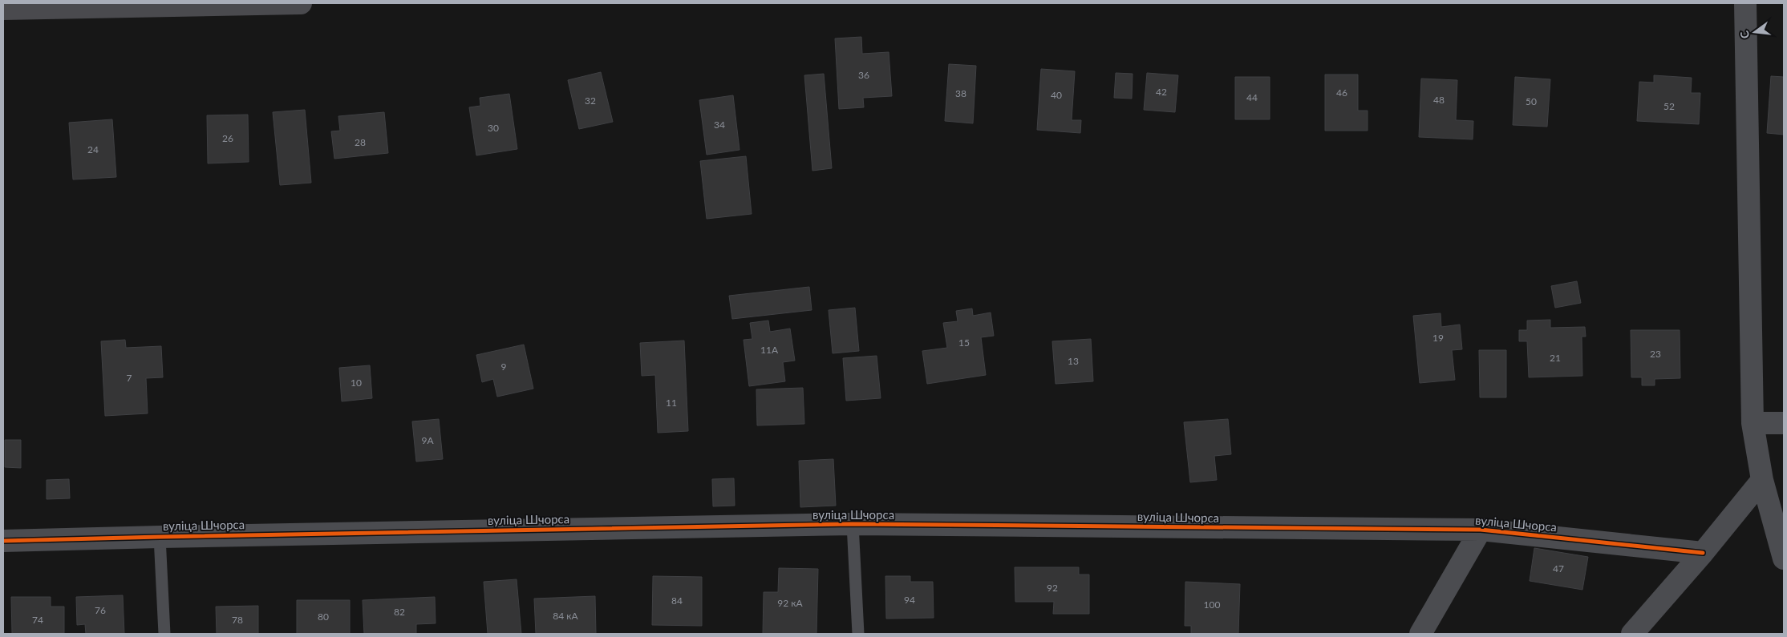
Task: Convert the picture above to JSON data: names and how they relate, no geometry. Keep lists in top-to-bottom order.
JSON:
{
  "streets": {
    "street": ["вуліца Шчорса"]
  },
  "house_numbers": [
    "36",
    "42",
    "46",
    "38",
    "40",
    "44",
    "48",
    "32",
    "50",
    "52",
    "34",
    "30",
    "26",
    "28",
    "24",
    "19",
    "15",
    "11А",
    "23",
    "21",
    "13",
    "9",
    "7",
    "10",
    "11",
    "9А",
    "47",
    "92",
    "94",
    "84",
    "92 кА",
    "100",
    "76",
    "82",
    "84 кА",
    "80",
    "74",
    "78"
  ],
  "north": "left"
}
